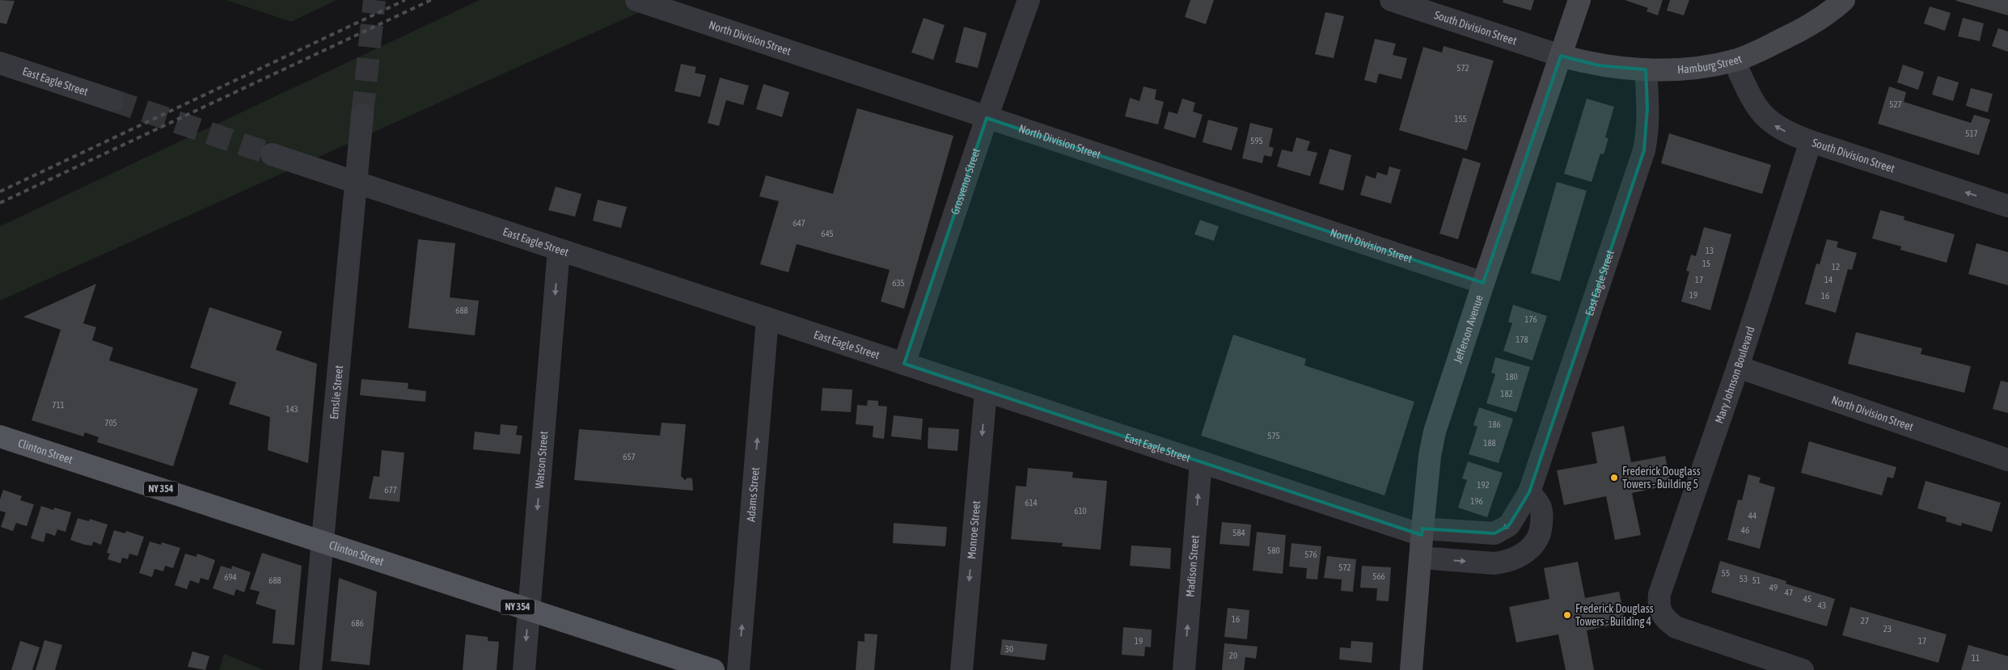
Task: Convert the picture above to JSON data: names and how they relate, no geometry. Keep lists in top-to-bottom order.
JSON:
{
  "streets": {
    "main road": ["Clinton Street", "NY 354"],
    "street": [
      "South Division Street",
      "North Division Street",
      "Hamburg Street",
      "East Eagle Street",
      "Grosvenor Street",
      "Jefferson Avenue",
      "Mary Johnson Boulevard",
      "Emslie Street",
      "Watson Street",
      "Adams Street",
      "Monroe Street",
      "Madison Street"
    ]
  },
  "crossings": [
    ["South Division Street", "Hamburg Street"],
    ["South Division Street", "Jefferson Avenue"],
    ["South Division Street", "Mary Johnson Boulevard"],
    ["North Division Street", "Grosvenor Street"],
    ["North Division Street", "Jefferson Avenue"],
    ["North Division Street", "Mary Johnson Boulevard"],
    ["Hamburg Street", "East Eagle Street"],
    ["Hamburg Street", "Jefferson Avenue"],
    ["East Eagle Street", "Grosvenor Street"],
    ["East Eagle Street", "Jefferson Avenue"],
    ["East Eagle Street", "Emslie Street"],
    ["East Eagle Street", "Watson Street"],
    ["East Eagle Street", "Adams Street"],
    ["East Eagle Street", "Monroe Street"],
    ["East Eagle Street", "Madison Street"],
    ["Emslie Street", "Clinton Street"],
    ["Clinton Street", "Watson Street"]
  ],
  "one_way": [
    "South Division Street",
    "Watson Street",
    "Adams Street",
    "Monroe Street",
    "Madison Street"
  ],
  "places": ["Frederick Douglass Towers - Building 5", "Frederick Douglass Towers - Building 4"],
  "house_numbers": [
    "572",
    "527",
    "155",
    "517",
    "595",
    "647",
    "645",
    "13",
    "15",
    "12",
    "17",
    "14",
    "635",
    "19",
    "16",
    "688",
    "176",
    "178",
    "180",
    "182",
    "711",
    "143",
    "705",
    "186",
    "575",
    "188",
    "657",
    "192",
    "677",
    "196",
    "614",
    "610",
    "44",
    "46",
    "584",
    "580",
    "576",
    "572",
    "55",
    "566",
    "694",
    "53",
    "688",
    "51",
    "49",
    "47",
    "45",
    "43",
    "16",
    "27",
    "686",
    "23",
    "19",
    "17",
    "30",
    "20",
    "11"
  ]
}
